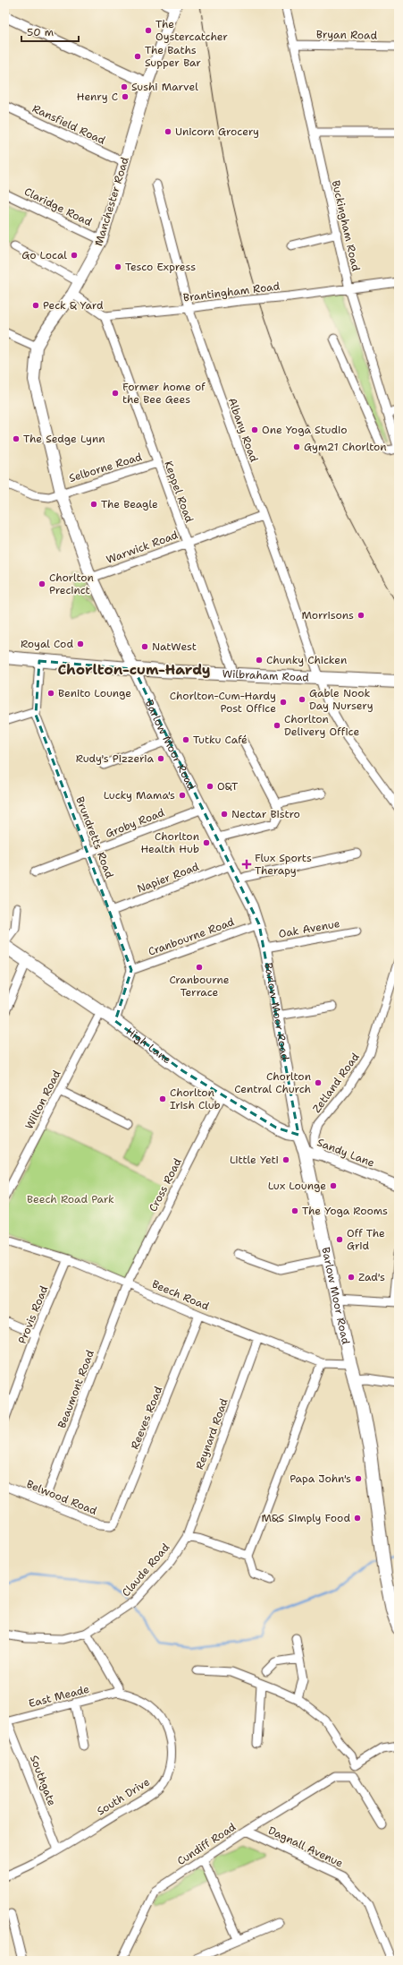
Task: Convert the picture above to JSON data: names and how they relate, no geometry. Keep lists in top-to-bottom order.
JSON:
{
  "streets": {
    "main road": [
      "Manchester Road",
      "Wilbraham Road",
      "Barlow Moor Road",
      "High Lane"
    ],
    "street": [
      "Bryan Road",
      "Ransfield Road",
      "Claridge Road",
      "Buckingham Road",
      "Brantingham Road",
      "Albany Road",
      "Selborne Road",
      "Keppel Road",
      "Warwick Road",
      "Groby Road",
      "Brundretts Road",
      "Napier Road",
      "Oak Avenue",
      "Cranbourne Road",
      "Zetland Road",
      "Wilton Road",
      "Sandy Lane",
      "Cross Road",
      "Beech Road",
      "Provis Road",
      "Beaumont Road",
      "Reeves Road",
      "Reynard Road",
      "Belwood Road",
      "Claude Road",
      "East Meade",
      "Southgate",
      "South Drive",
      "Cundiff Road",
      "Dagnall Avenue"
    ]
  },
  "crossings": [
    ["Bryan Road", "Buckingham Road"],
    ["Ransfield Road", "Manchester Road"],
    ["Manchester Road", "Claridge Road"],
    ["Manchester Road", "Selborne Road"],
    ["Manchester Road", "Barlow Moor Road"],
    ["Buckingham Road", "Brantingham Road"],
    ["Brantingham Road", "Albany Road"],
    ["Brantingham Road", "Keppel Road"],
    ["Albany Road", "Warwick Road"],
    ["Albany Road", "Wilbraham Road"],
    ["Selborne Road", "Keppel Road"],
    ["Selborne Road", "Barlow Moor Road"],
    ["Keppel Road", "Warwick Road"],
    ["Keppel Road", "Wilbraham Road"],
    ["Warwick Road", "Barlow Moor Road"],
    ["Wilbraham Road", "Barlow Moor Road"],
    ["Wilbraham Road", "Brundretts Road"],
    ["Barlow Moor Road", "Groby Road"],
    ["Barlow Moor Road", "Napier Road"],
    ["Barlow Moor Road", "Oak Avenue"],
    ["Barlow Moor Road", "Cranbourne Road"],
    ["Barlow Moor Road", "High Lane"],
    ["Barlow Moor Road", "Sandy Lane"],
    ["Barlow Moor Road", "Beech Road"],
    ["Groby Road", "Brundretts Road"],
    ["Brundretts Road", "Napier Road"],
    ["Brundretts Road", "Cranbourne Road"],
    ["High Lane", "Wilton Road"],
    ["High Lane", "Cross Road"],
    ["Zetland Road", "Sandy Lane"],
    ["Cross Road", "Beech Road"],
    ["Cross Road", "Beaumont Road"],
    ["Beech Road", "Provis Road"],
    ["Beech Road", "Beaumont Road"],
    ["Beech Road", "Reeves Road"],
    ["Beech Road", "Reynard Road"],
    ["Beaumont Road", "Belwood Road"],
    ["Reeves Road", "Belwood Road"],
    ["Reynard Road", "Claude Road"],
    ["East Meade", "Southgate"],
    ["East Meade", "South Drive"],
    ["Southgate", "South Drive"],
    ["Cundiff Road", "Dagnall Avenue"]
  ],
  "districts": ["Chorlton-cum-Hardy"],
  "parks": ["Beech Road Park"],
  "places": {
    "other": [
      "The Oystercatcher",
      "The Baths Supper Bar",
      "Sushi Marvel",
      "Henry C",
      "Unicorn Grocery",
      "Go Local",
      "Tesco Express",
      "Peck & Yard",
      "Former home of the Bee Gees",
      "One Yoga Studio",
      "The Sedge Lynn",
      "Gym21 Chorlton",
      "The Beagle",
      "Chorlton Precinct",
      "Morrisons",
      "Royal Cod",
      "NatWest",
      "Chunky Chicken",
      "Benito Lounge",
      "Gable Nook Day Nursery",
      "Chorlton-Cum-Hardy Post Office",
      "Chorlton Delivery Office",
      "Tutku Café",
      "Rudy's Pizzeria",
      "O&T",
      "Lucky Mama's",
      "Nectar Bistro",
      "Chorlton Health Hub",
      "Cranbourne Terrace",
      "Chorlton Central Church",
      "Chorlton Irish Club",
      "Little Yeti",
      "Lux Lounge",
      "The Yoga Rooms",
      "Off The Grid",
      "Zad's",
      "Papa John's",
      "M&S Simply Food"
    ],
    "health": ["Flux Sports Therapy"]
  },
  "scale_bar": "50 m"
}
